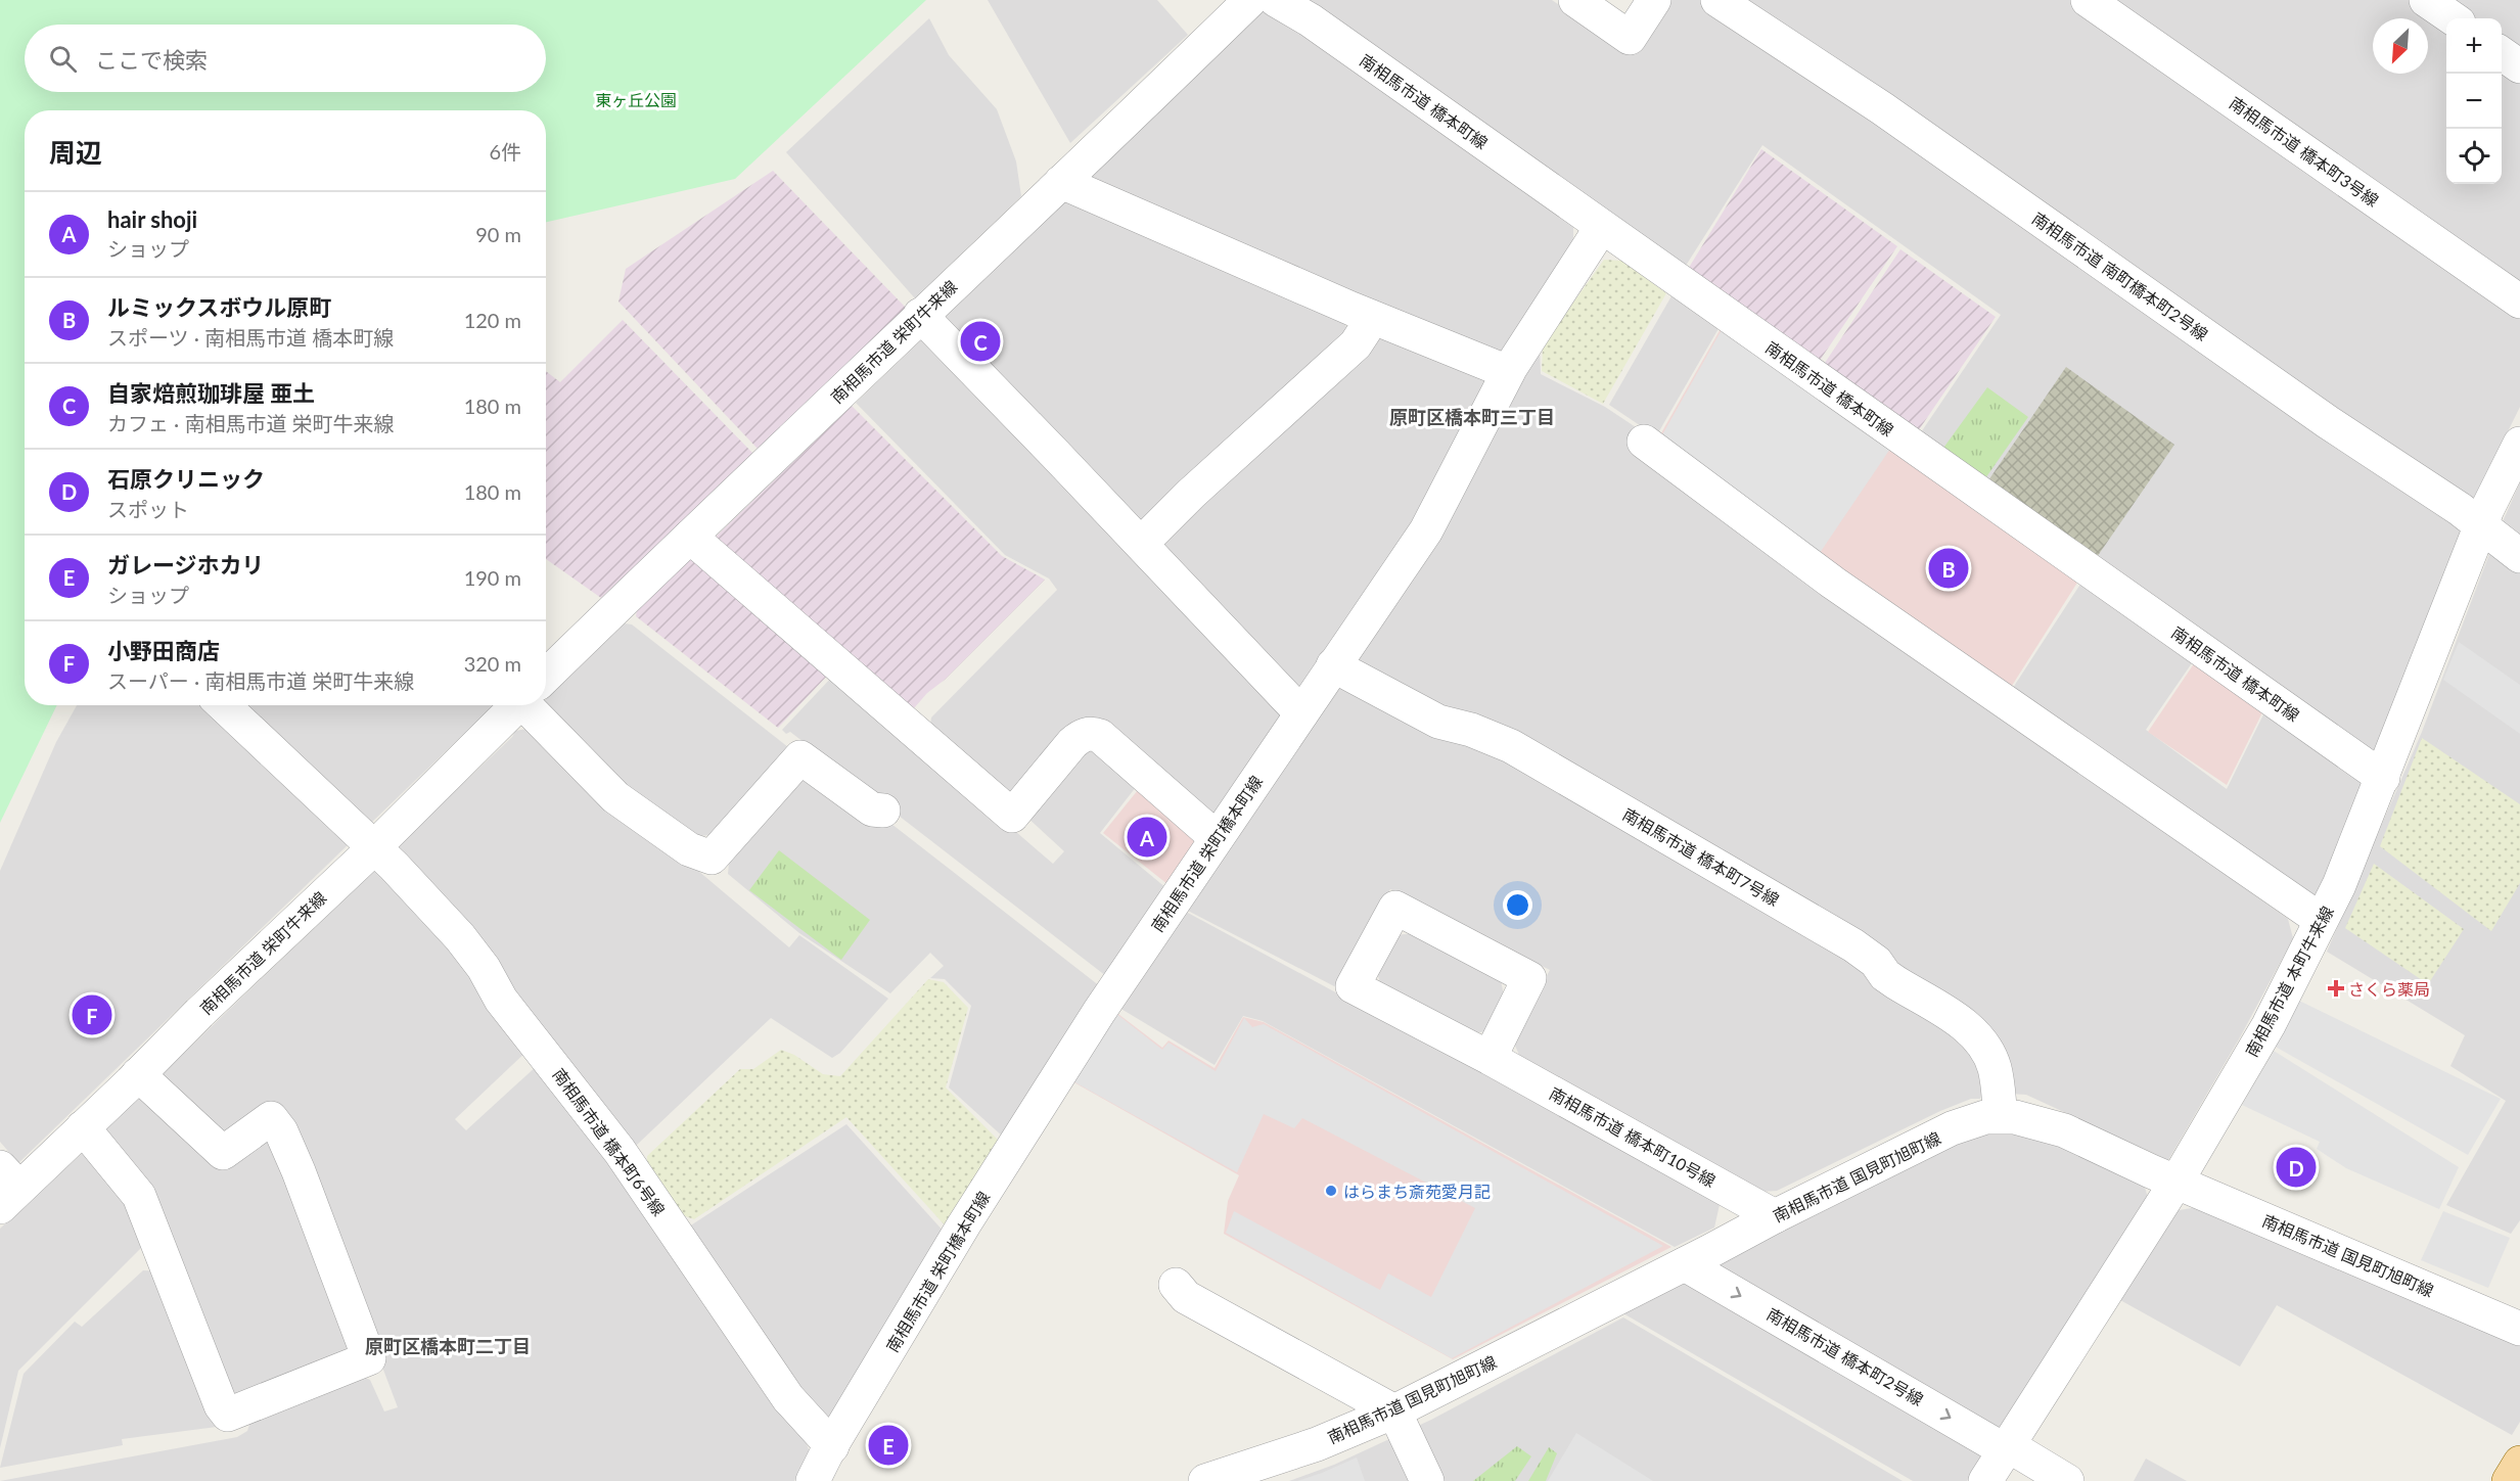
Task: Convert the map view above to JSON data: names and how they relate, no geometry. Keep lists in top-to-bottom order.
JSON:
{
  "streets": {
    "street": [
      "南相馬市道 橋本町線",
      "南相馬市道 橋本町3号線",
      "南相馬市道 南町橋本町2号線",
      "南相馬市道 栄町牛来線",
      "南相馬市道 栄町橋本町線",
      "南相馬市道 橋本町7号線",
      "南相馬市道 本町牛来線",
      "南相馬市道 橋本町10号線",
      "南相馬市道 橋本町6号線",
      "南相馬市道 国見町旭町線",
      "南相馬市道 橋本町2号線"
    ]
  },
  "crossings": [
    ["南相馬市道 橋本町線", "南相馬市道 栄町橋本町線"],
    ["南相馬市道 橋本町線", "南相馬市道 本町牛来線"],
    ["南相馬市道 南町橋本町2号線", "南相馬市道 本町牛来線"],
    ["南相馬市道 栄町牛来線", "南相馬市道 橋本町6号線"],
    ["南相馬市道 栄町橋本町線", "南相馬市道 橋本町7号線"],
    ["南相馬市道 栄町橋本町線", "南相馬市道 橋本町6号線"],
    ["南相馬市道 橋本町7号線", "南相馬市道 国見町旭町線"],
    ["南相馬市道 本町牛来線", "南相馬市道 国見町旭町線"],
    ["南相馬市道 本町牛来線", "南相馬市道 橋本町2号線"],
    ["南相馬市道 橋本町10号線", "南相馬市道 国見町旭町線"],
    ["南相馬市道 国見町旭町線", "南相馬市道 橋本町2号線"]
  ],
  "one_way": ["南相馬市道 橋本町2号線"],
  "districts": ["原町区橋本町三丁目", "原町区橋本町二丁目"],
  "parks": ["東ヶ丘公園"],
  "places": {
    "health": ["さくら薬局"],
    "other": ["はらまち斎苑愛月記"]
  },
  "north": "bottom left",
  "page": {
    "map_buttons": ["+", "−"],
    "search": "ここで検索",
    "heading": ["周辺", "6件"],
    "list": [
      {
        "mark": "A",
        "name": "hair shoji",
        "note": "ショップ",
        "value": "90 m"
      },
      {
        "mark": "B",
        "name": "ルミックスボウル原町",
        "note": "スポーツ · 南相馬市道 橋本町線",
        "value": "120 m"
      },
      {
        "mark": "C",
        "name": "自家焙煎珈琲屋 亜土",
        "note": "カフェ · 南相馬市道 栄町牛来線",
        "value": "180 m"
      },
      {
        "mark": "D",
        "name": "石原クリニック",
        "note": "スポット",
        "value": "180 m"
      },
      {
        "mark": "E",
        "name": "ガレージホカリ",
        "note": "ショップ",
        "value": "190 m"
      },
      {
        "mark": "F",
        "name": "小野田商店",
        "note": "スーパー · 南相馬市道 栄町牛来線",
        "value": "320 m"
      }
    ],
    "pins": [
      "C",
      "B",
      "A",
      "F",
      "D",
      "E"
    ]
  }
}
